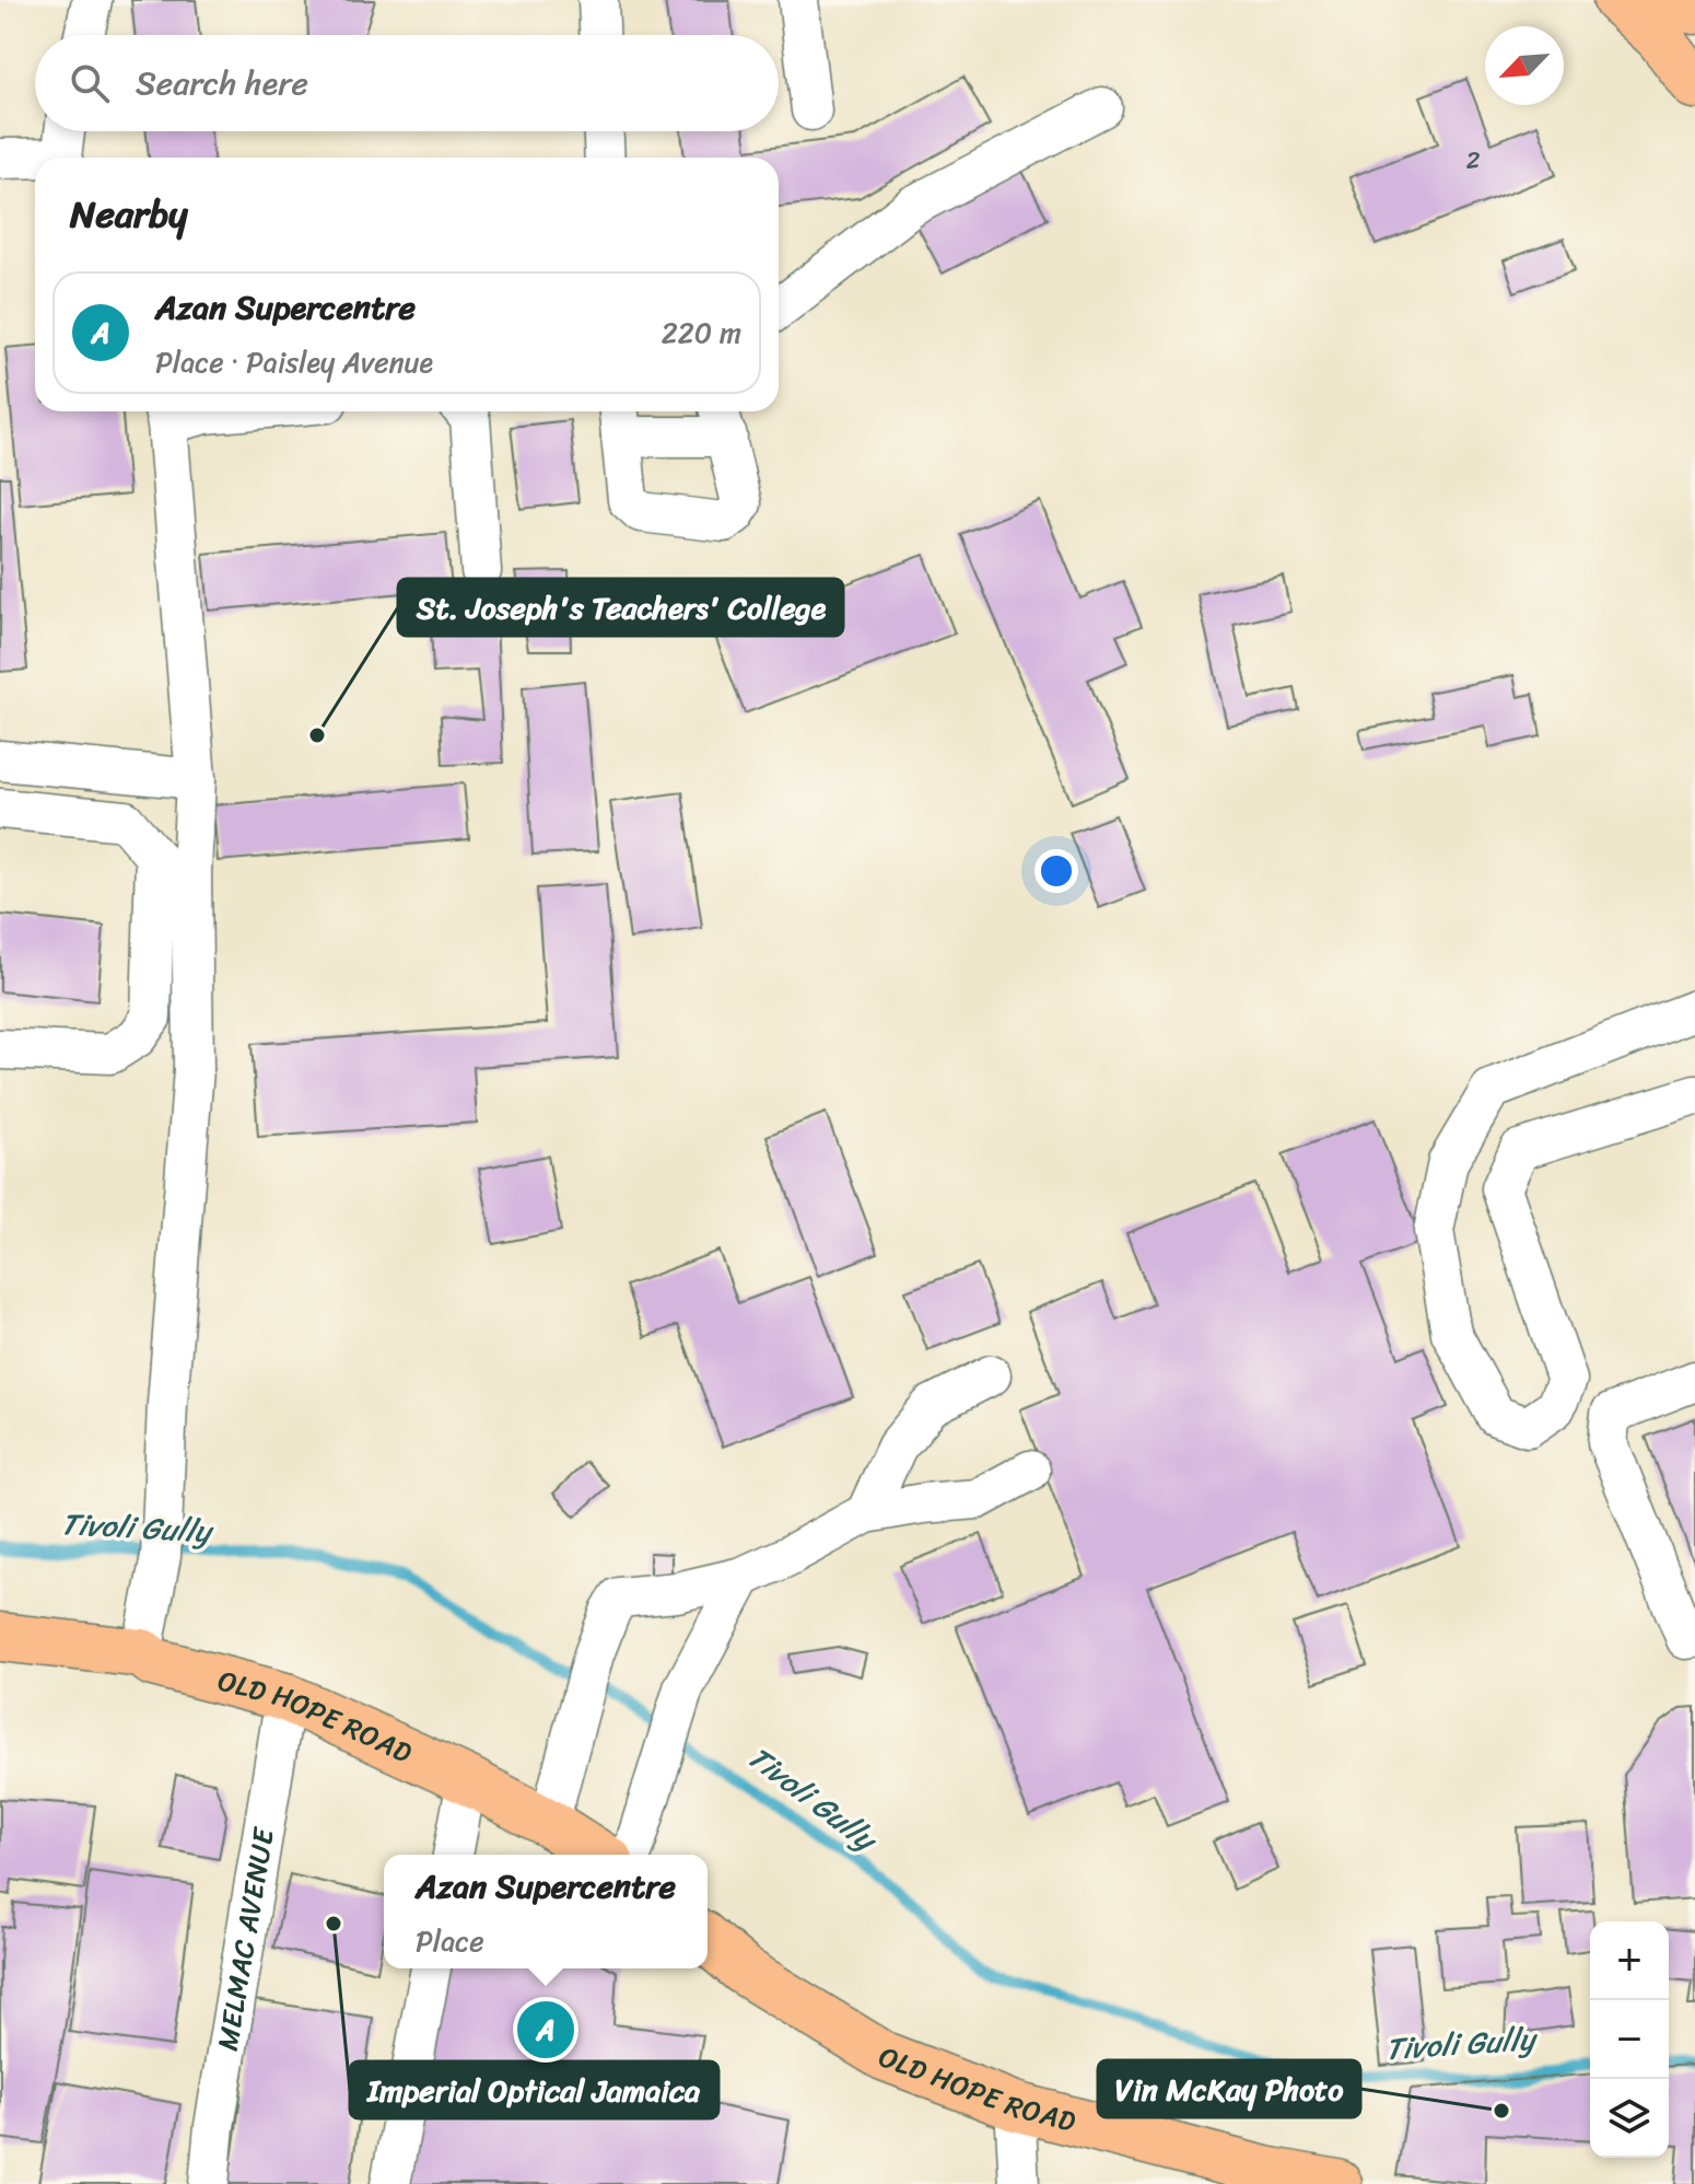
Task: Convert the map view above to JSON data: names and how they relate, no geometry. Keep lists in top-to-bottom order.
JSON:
{
  "streets": {
    "main road": ["OLD HOPE ROAD"],
    "street": ["MELMAC AVENUE"]
  },
  "crossings": [
    ["OLD HOPE ROAD", "MELMAC AVENUE"]
  ],
  "water": ["Tivoli Gully"],
  "places": ["St. Joseph's Teachers' College", "Imperial Optical Jamaica", "Vin McKay Photo"],
  "house_numbers": ["2"],
  "north": "bottom left",
  "page": {
    "search": "Search here",
    "heading": "Nearby",
    "list": [
      {
        "mark": "A",
        "name": "Azan Supercentre",
        "note": "Place · Paisley Avenue",
        "value": "220 m"
      }
    ],
    "popup": ["Azan Supercentre", "Place"],
    "map_buttons": ["+", "−"],
    "pins": "A"
  }
}
